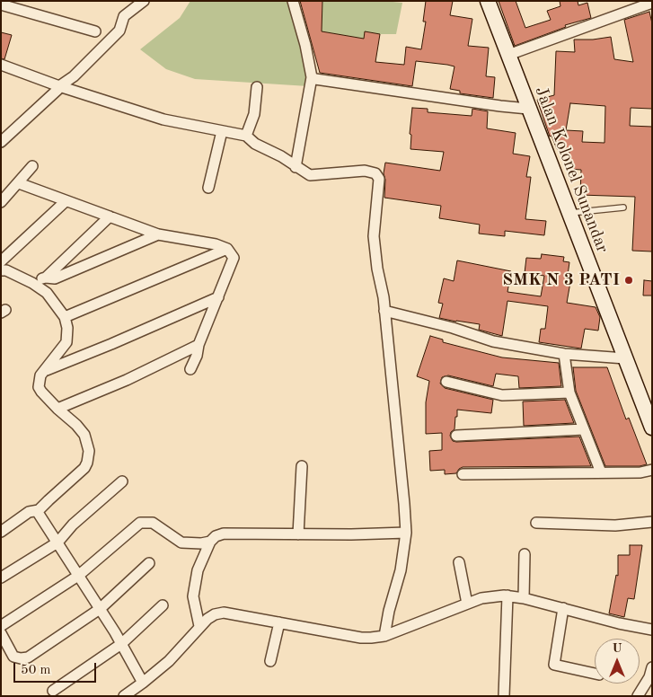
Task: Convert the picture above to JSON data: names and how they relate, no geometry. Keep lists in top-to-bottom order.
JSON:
{
  "streets": {
    "main road": ["Jalan Kolonel Sunandar"]
  },
  "places": ["SMK N 3 PATI"],
  "scale_bar": "50 m",
  "north": "top"
}
